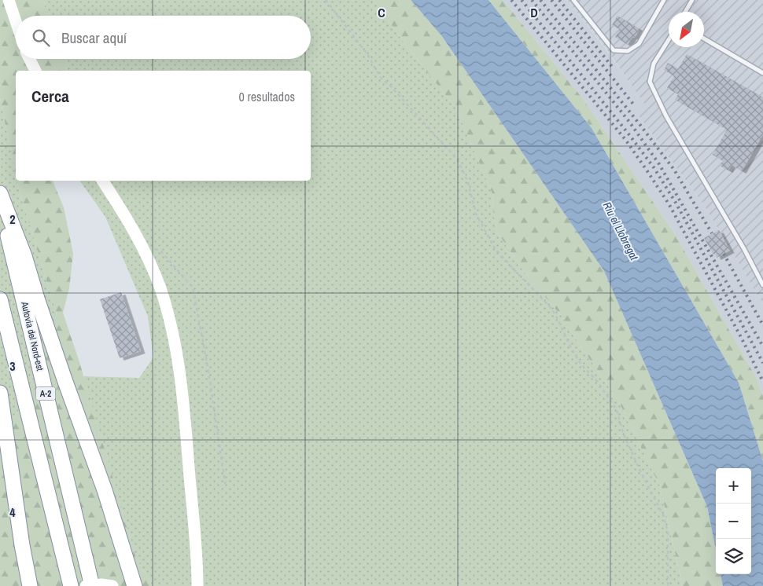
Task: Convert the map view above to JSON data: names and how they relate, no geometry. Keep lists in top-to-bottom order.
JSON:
{
  "streets": {
    "highway": ["Autovia del Nord-est", "A-2"]
  },
  "water": ["Riu el Llobregat"],
  "north": "bottom left",
  "page": {
    "search": "Buscar aquí",
    "heading": ["Cerca", "0 resultados"],
    "map_buttons": ["+", "−"]
  },
  "grid": {
    "columns": ["C", "D"],
    "rows": ["2", "3", "4"]
  }
}
